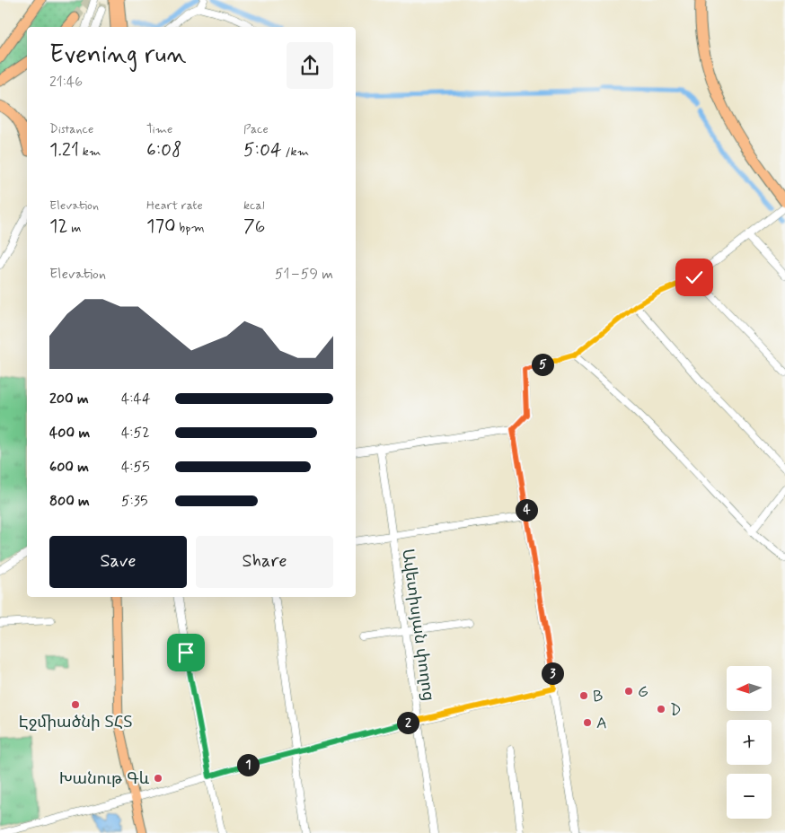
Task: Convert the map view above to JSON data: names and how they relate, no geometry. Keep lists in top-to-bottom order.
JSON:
{
  "streets": {
    "street": ["Ավետիսյան փողոց"]
  },
  "places": [
    "G",
    "B",
    "Էջմիածնի ՏՀՏ",
    "D",
    "A",
    "Խանութ Գև"
  ],
  "north": "left",
  "page": {
    "heading": ["Evening run", "21:46"],
    "stats": [
      ["Distance", "1.21 km"],
      ["Time", "6:08"],
      ["Pace", "5:04 /km"],
      ["Elevation", "12 m"],
      ["Heart rate", "170 bpm"],
      ["kcal", "76"]
    ],
    "chart": ["Elevation", "51–59 m"],
    "pins": [
      "5",
      "4",
      "3",
      "2",
      "1"
    ],
    "list": [
      {
        "name": "200 m",
        "note": "4:44"
      },
      {
        "name": "400 m",
        "note": "4:52"
      },
      {
        "name": "600 m",
        "note": "4:55"
      },
      {
        "name": "800 m",
        "note": "5:35"
      }
    ],
    "buttons": ["Save", "Share"],
    "map_buttons": ["+", "−"]
  }
}
